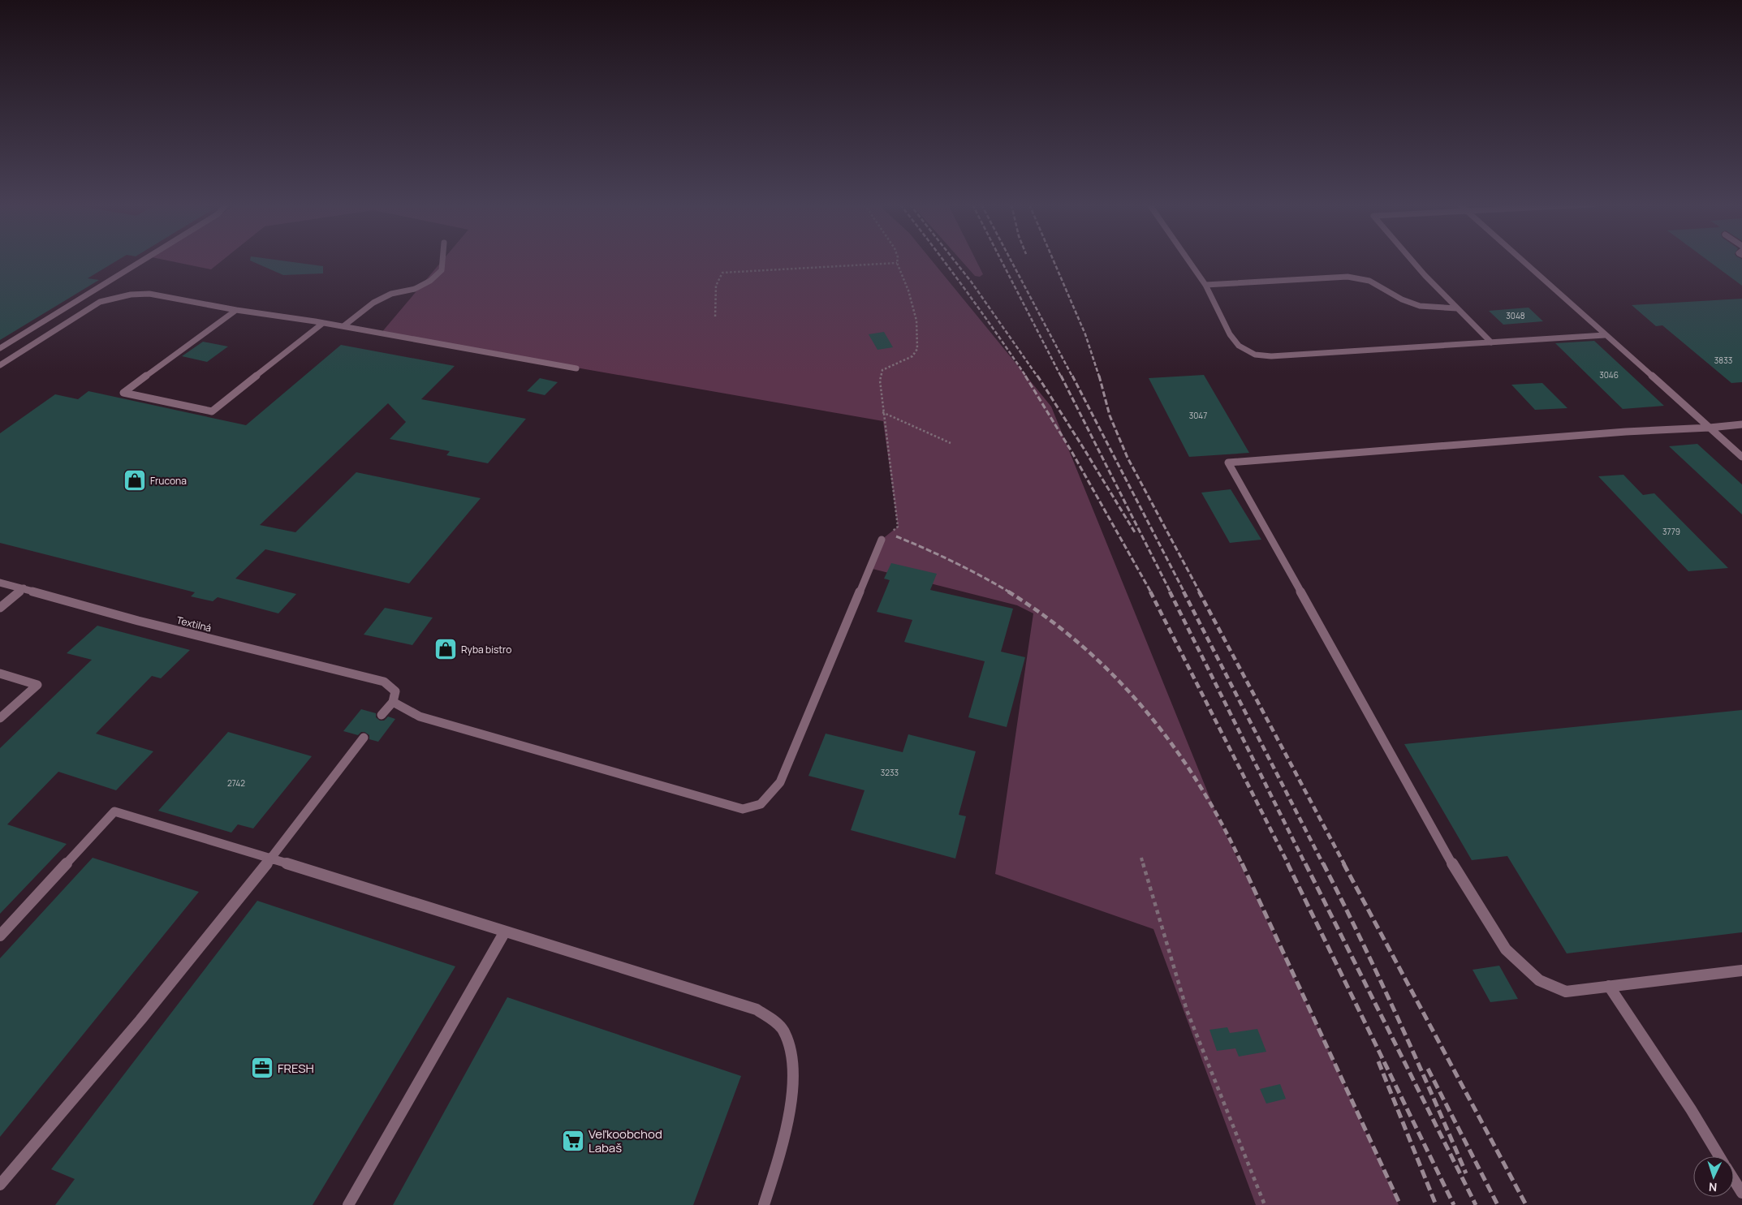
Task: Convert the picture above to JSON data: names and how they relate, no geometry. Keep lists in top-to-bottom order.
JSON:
{
  "streets": {
    "lane": ["Textilná"]
  },
  "places": {
    "shop": ["Frucona", "Ryba bistro"],
    "office": ["FRESH"],
    "supermarket": ["Veľkoobchod Labaš"]
  },
  "house_numbers": [
    "3048",
    "3833",
    "3046",
    "3047",
    "3779",
    "3233",
    "2742"
  ],
  "north": "bottom"
}
